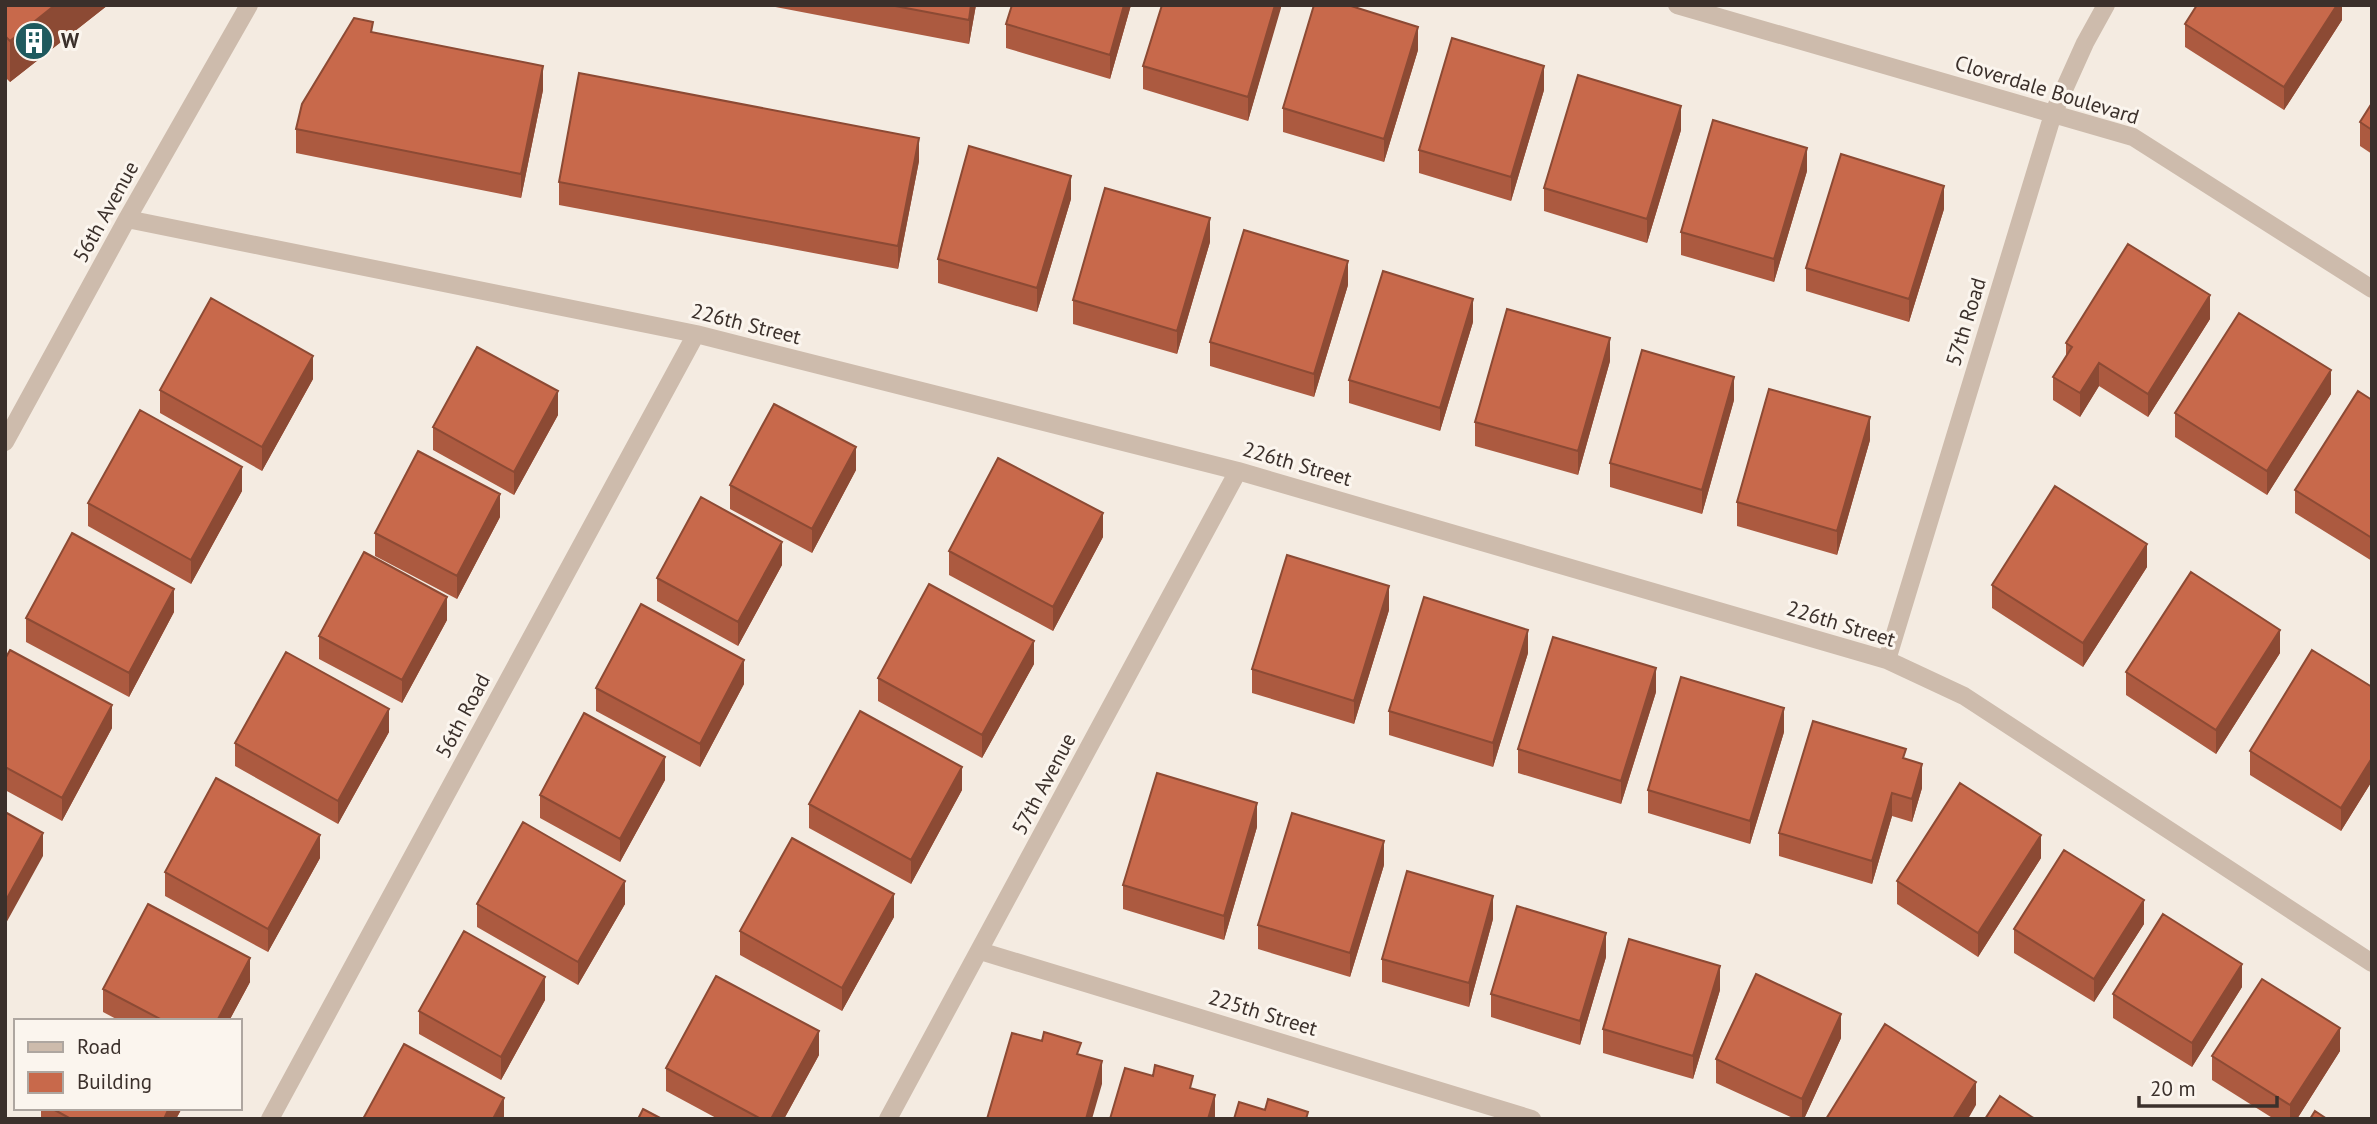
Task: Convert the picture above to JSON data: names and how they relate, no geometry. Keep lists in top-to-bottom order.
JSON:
{
  "streets": {
    "street": [
      "Cloverdale Boulevard",
      "56th Avenue",
      "57th Road",
      "226th Street",
      "56th Road",
      "57th Avenue",
      "225th Street"
    ]
  },
  "crossings": [
    ["Cloverdale Boulevard", "57th Road"],
    ["56th Avenue", "226th Street"],
    ["57th Road", "226th Street"],
    ["226th Street", "56th Road"],
    ["226th Street", "57th Avenue"],
    ["57th Avenue", "225th Street"]
  ],
  "places": {
    "building": ["W"]
  },
  "legend": ["Road", "Building"],
  "scale_bar": "20 m"
}
